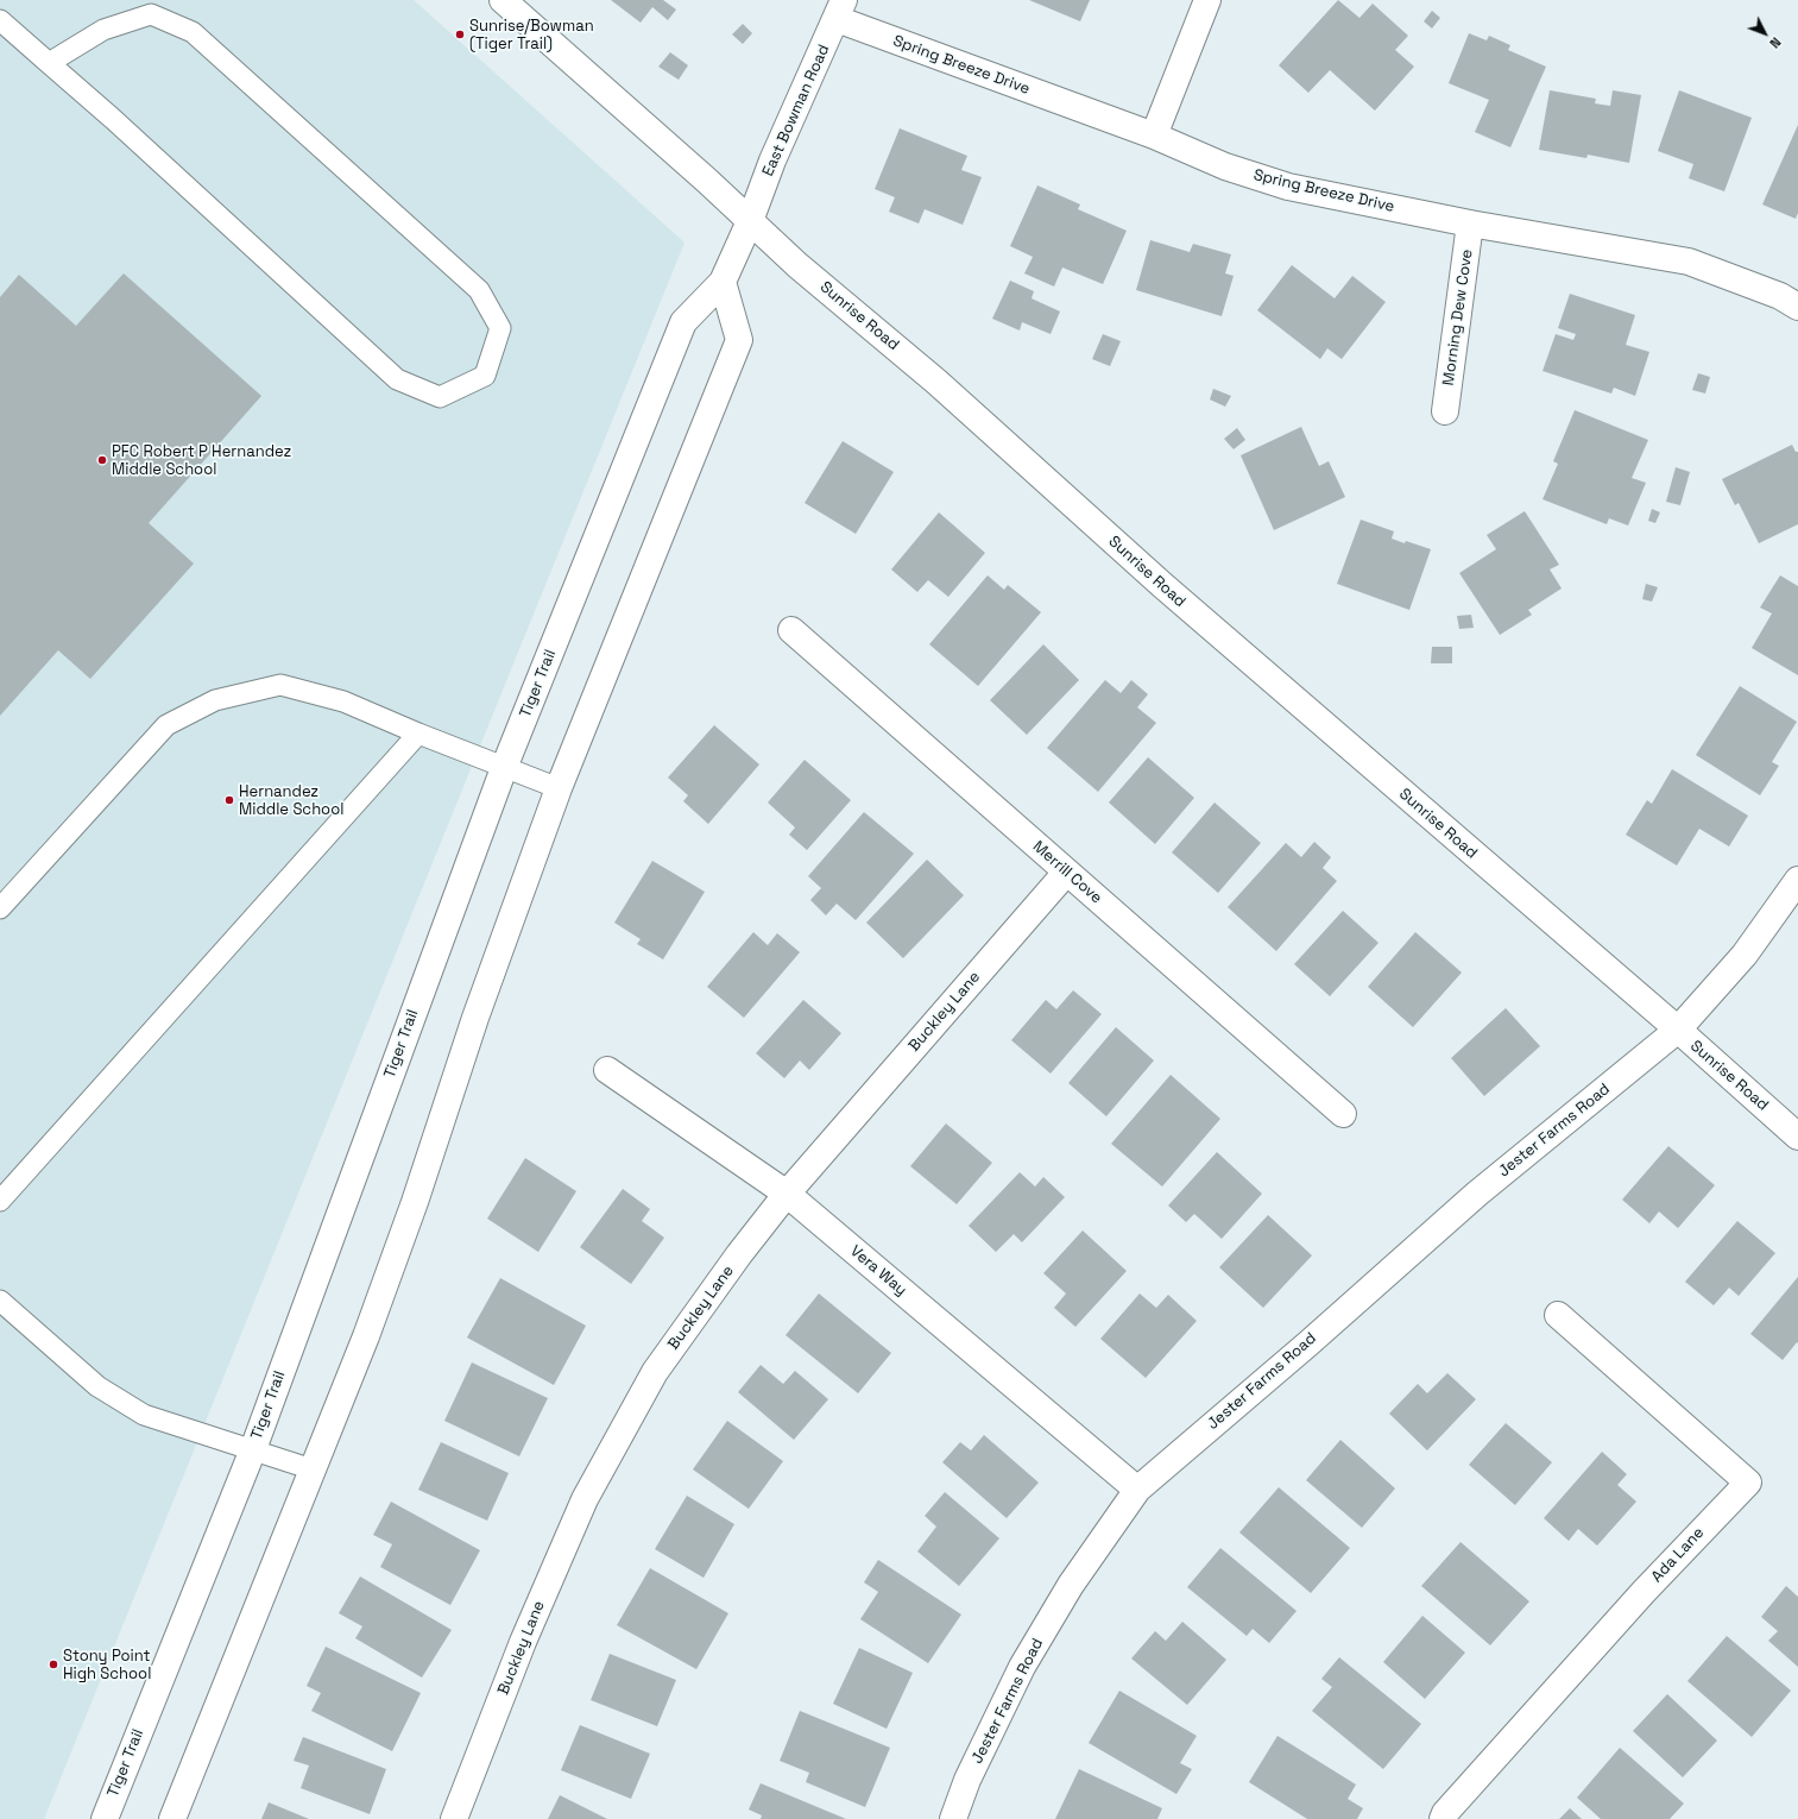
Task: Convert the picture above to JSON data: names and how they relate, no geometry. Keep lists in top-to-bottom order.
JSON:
{
  "streets": {
    "street": [
      "Spring Breeze Drive",
      "East Bowman Road",
      "Sunrise Road",
      "Morning Dew Cove",
      "Tiger Trail",
      "Merrill Cove",
      "Buckley Lane",
      "Jester Farms Road",
      "Vera Way",
      "Ada Lane"
    ]
  },
  "crossings": [
    ["Spring Breeze Drive", "East Bowman Road"],
    ["Spring Breeze Drive", "Morning Dew Cove"],
    ["East Bowman Road", "Sunrise Road"],
    ["East Bowman Road", "Tiger Trail"],
    ["Sunrise Road", "Tiger Trail"],
    ["Sunrise Road", "Jester Farms Road"],
    ["Merrill Cove", "Buckley Lane"],
    ["Buckley Lane", "Vera Way"],
    ["Jester Farms Road", "Vera Way"]
  ],
  "places": [
    "Sunrise/Bowman (Tiger Trail)",
    "PFC Robert P Hernandez Middle School",
    "Hernandez Middle School",
    "Stony Point High School"
  ],
  "north": "bottom right"
}
